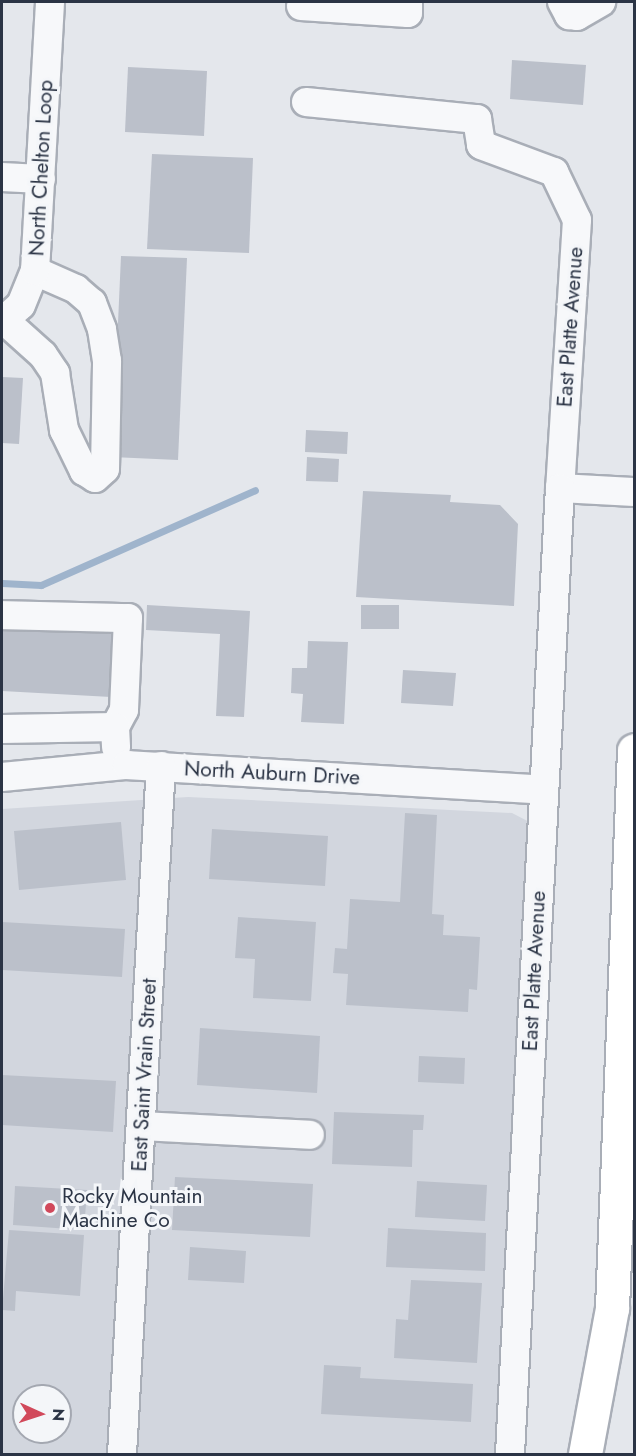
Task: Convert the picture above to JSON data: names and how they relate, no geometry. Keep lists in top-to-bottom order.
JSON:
{
  "streets": {
    "street": [
      "North Chelton Loop",
      "East Platte Avenue",
      "North Auburn Drive",
      "East Saint Vrain Street"
    ]
  },
  "crossings": [
    ["East Platte Avenue", "North Auburn Drive"],
    ["North Auburn Drive", "East Saint Vrain Street"]
  ],
  "places": ["Rocky Mountain Machine Co"],
  "north": "right"
}
